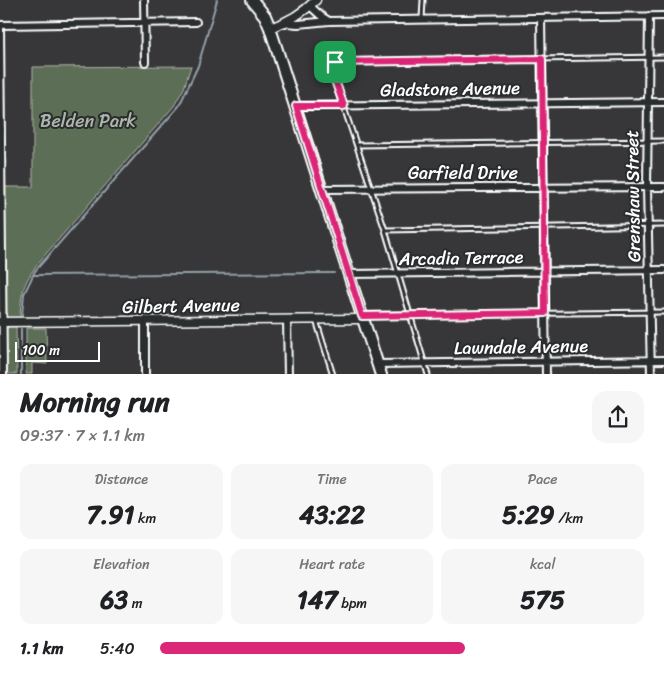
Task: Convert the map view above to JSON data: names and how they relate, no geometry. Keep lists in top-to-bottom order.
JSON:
{
  "streets": {
    "street": [
      "Gladstone Avenue",
      "Garfield Drive",
      "Grenshaw Street",
      "Arcadia Terrace",
      "Gilbert Avenue",
      "Lawndale Avenue"
    ]
  },
  "crossings": [
    ["Gladstone Avenue", "Grenshaw Street"],
    ["Garfield Drive", "Grenshaw Street"],
    ["Grenshaw Street", "Arcadia Terrace"],
    ["Grenshaw Street", "Lawndale Avenue"]
  ],
  "parks": ["Belden Park"],
  "scale_bar": "100 m",
  "page": {
    "scale": "100 m",
    "heading": ["Morning run", "09:37 · 7 × 1.1 km"],
    "stats": [
      ["Distance", "7.91 km"],
      ["Time", "43:22"],
      ["Pace", "5:29 /km"],
      ["Elevation", "63 m"],
      ["Heart rate", "147 bpm"],
      ["kcal", "575"]
    ],
    "list": [
      {
        "name": "1.1 km",
        "note": "5:40"
      }
    ]
  }
}
